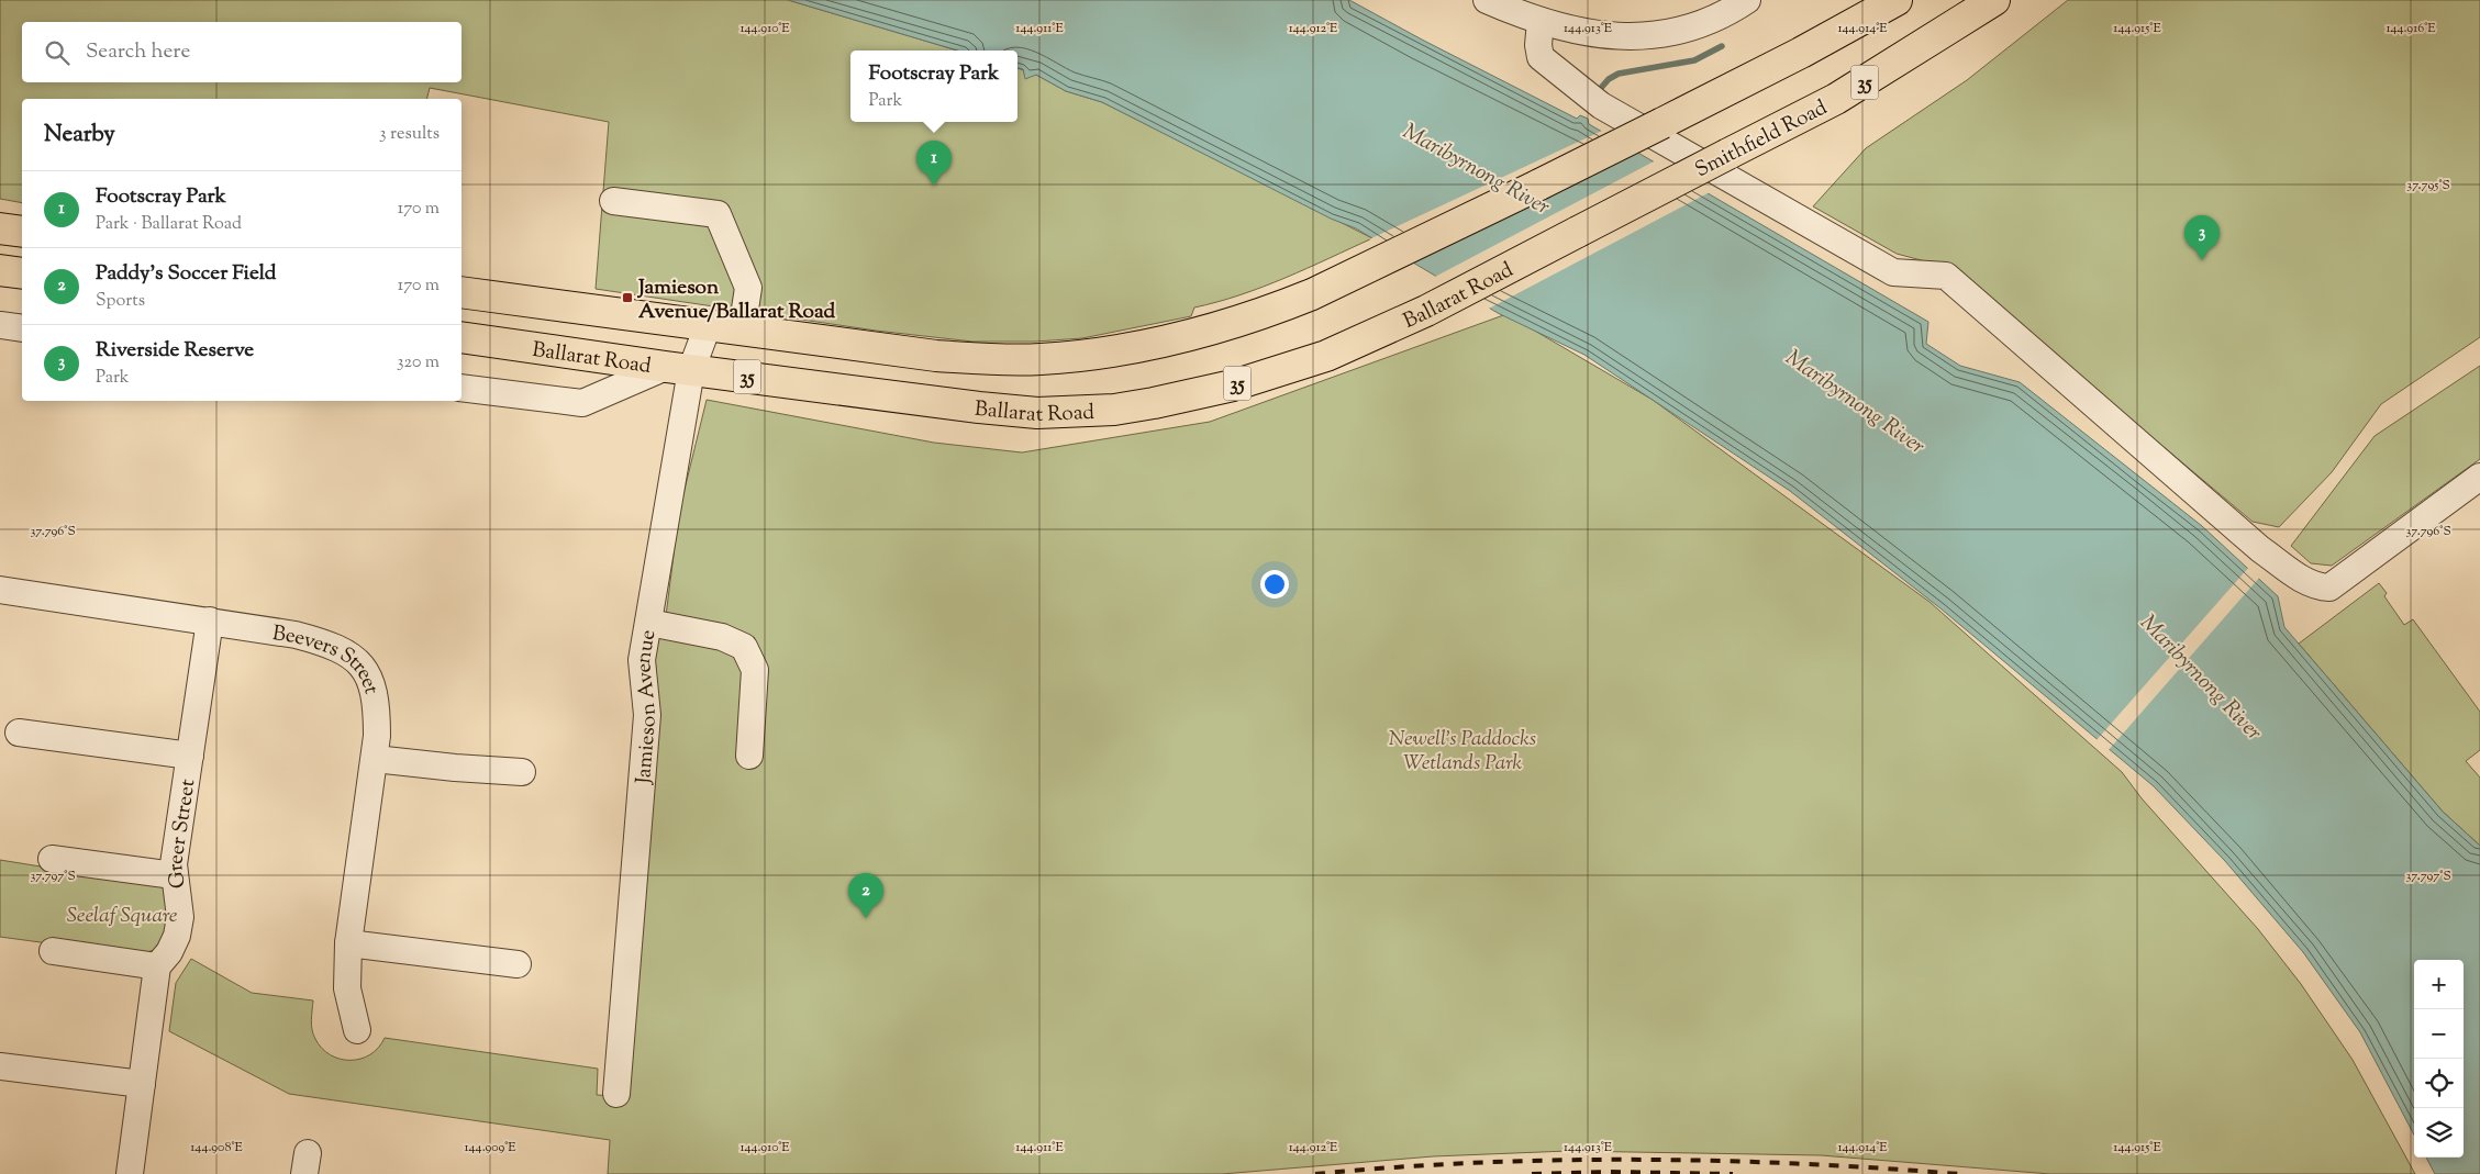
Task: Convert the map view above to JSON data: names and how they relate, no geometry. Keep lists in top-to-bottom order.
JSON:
{
  "streets": {
    "highway": ["35", "Smithfield Road", "Ballarat Road"],
    "street": ["Beevers Street", "Jamieson Avenue", "Greer Street"]
  },
  "crossings": [
    ["35", "Jamieson Avenue"],
    ["Smithfield Road", "Ballarat Road"],
    ["Ballarat Road", "Jamieson Avenue"],
    ["Beevers Street", "Greer Street"]
  ],
  "water": ["Maribyrnong River"],
  "parks": ["Newell's Paddocks Wetlands Park", "Seelaf Square"],
  "places": {
    "transit": ["Jamieson Avenue/Ballarat Road"]
  },
  "page": {
    "search": "Search here",
    "popup": ["Footscray Park", "Park"],
    "heading": ["Nearby", "3 results"],
    "pins": ["1", "3", "2"],
    "list": [
      {
        "mark": "1",
        "name": "Footscray Park",
        "note": "Park · Ballarat Road",
        "value": "170 m"
      },
      {
        "mark": "2",
        "name": "Paddy's Soccer Field",
        "note": "Sports",
        "value": "170 m"
      },
      {
        "mark": "3",
        "name": "Riverside Reserve",
        "note": "Park",
        "value": "320 m"
      }
    ],
    "map_buttons": ["+", "−"]
  },
  "coordinates": [
    "144.910°E",
    "144.911°E",
    "144.912°E",
    "144.913°E",
    "144.914°E",
    "144.915°E",
    "144.916°E",
    "37.795°S",
    "37.796°S",
    "37.797°S",
    "144.908°E",
    "144.909°E"
  ]
}
